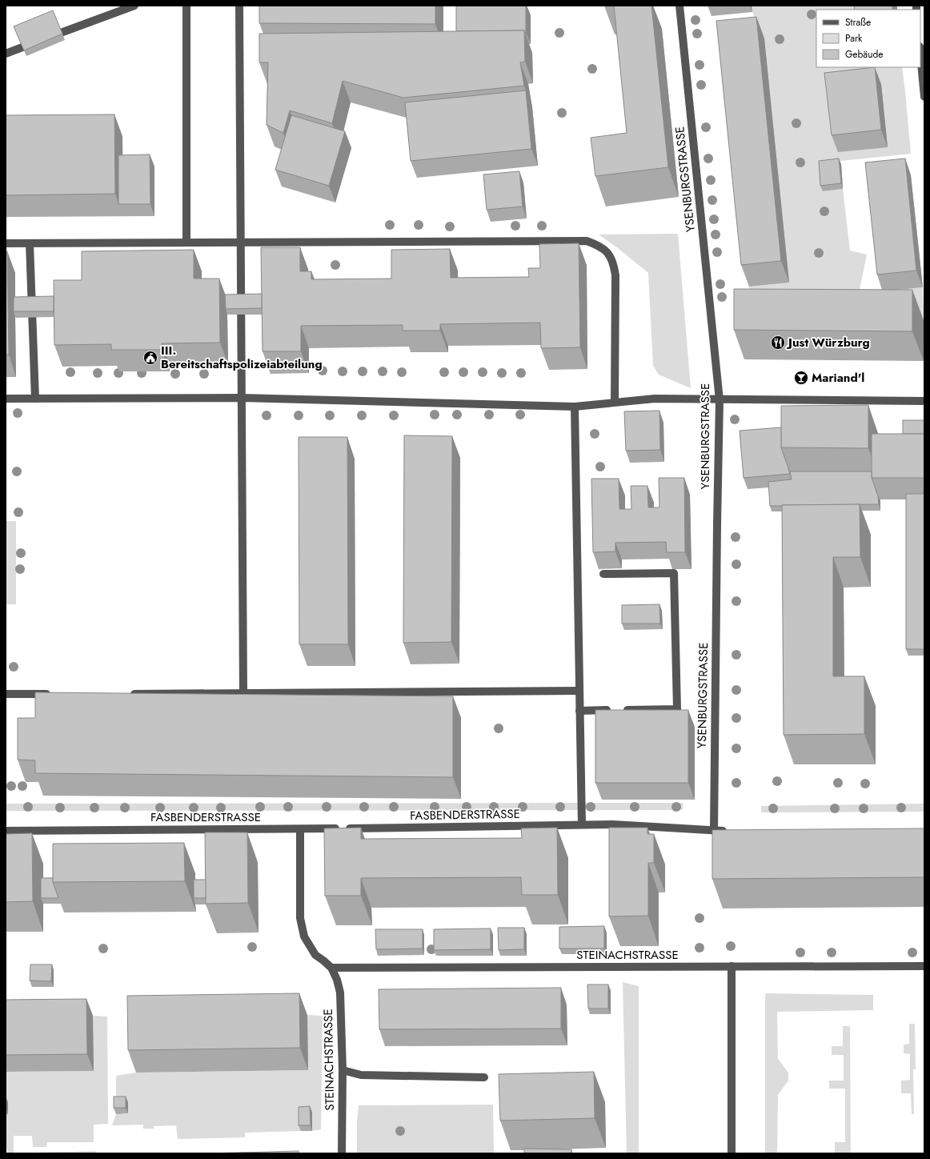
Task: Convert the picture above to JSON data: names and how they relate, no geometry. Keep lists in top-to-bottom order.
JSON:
{
  "streets": {
    "street": ["YSENBURGSTRASSE", "FASBENDERSTRASSE", "STEINACHSTRASSE"]
  },
  "crossings": [
    ["YSENBURGSTRASSE", "FASBENDERSTRASSE"],
    ["FASBENDERSTRASSE", "STEINACHSTRASSE"]
  ],
  "places": {
    "restaurant": ["Just Würzburg"],
    "public building": ["III. Bereitschaftspolizeiabteilung"],
    "bar": ["Mariand'l"]
  },
  "legend": ["Straße", "Park", "Gebäude"]
}
